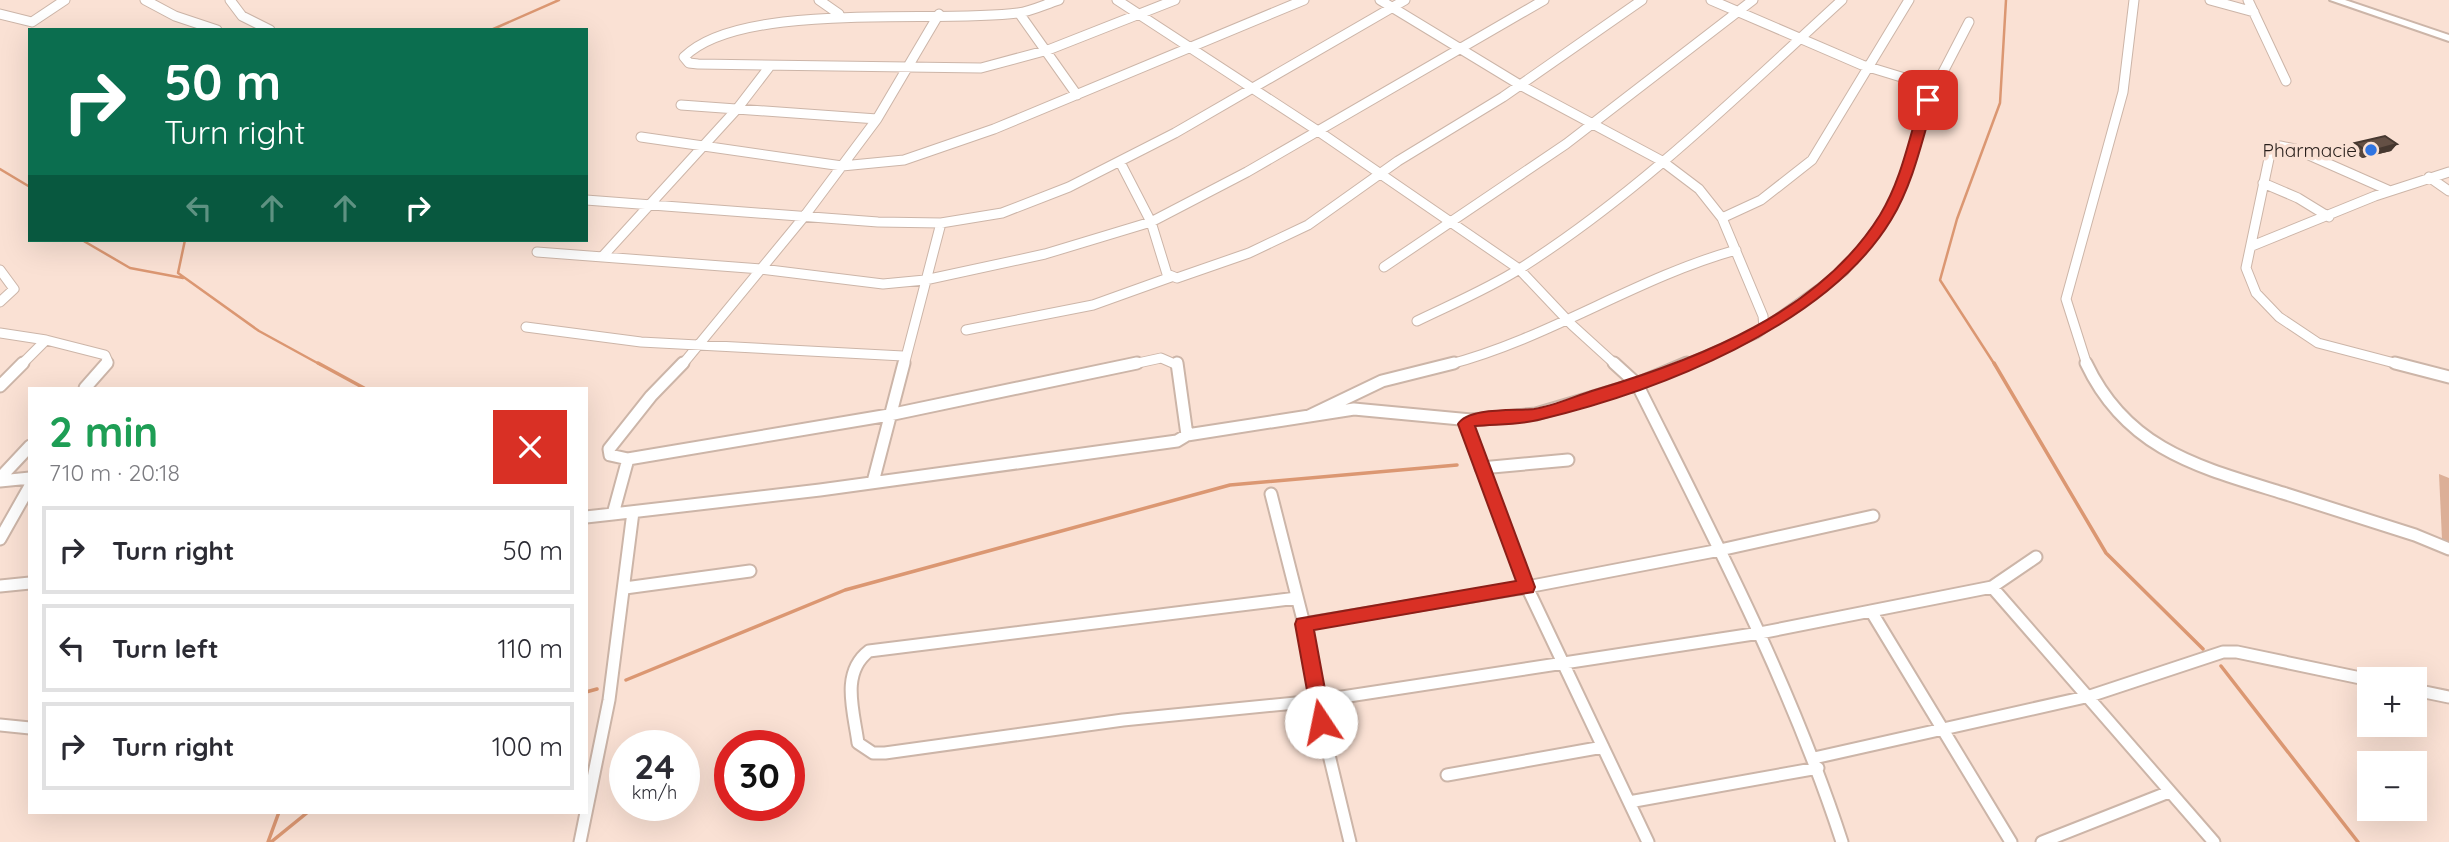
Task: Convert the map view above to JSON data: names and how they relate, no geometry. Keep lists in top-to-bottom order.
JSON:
{
  "places": ["Pharmacie"],
  "page": {
    "turn": ["50 m", "Turn right"],
    "heading": ["2 min", "710 m · 20:18"],
    "list": [
      {
        "name": "Turn right",
        "value": "50 m"
      },
      {
        "name": "Turn left",
        "value": "110 m"
      },
      {
        "name": "Turn right",
        "value": "100 m"
      }
    ],
    "map_buttons": ["+", "−"],
    "speed": "24 km/h",
    "limit": "30"
  }
}
